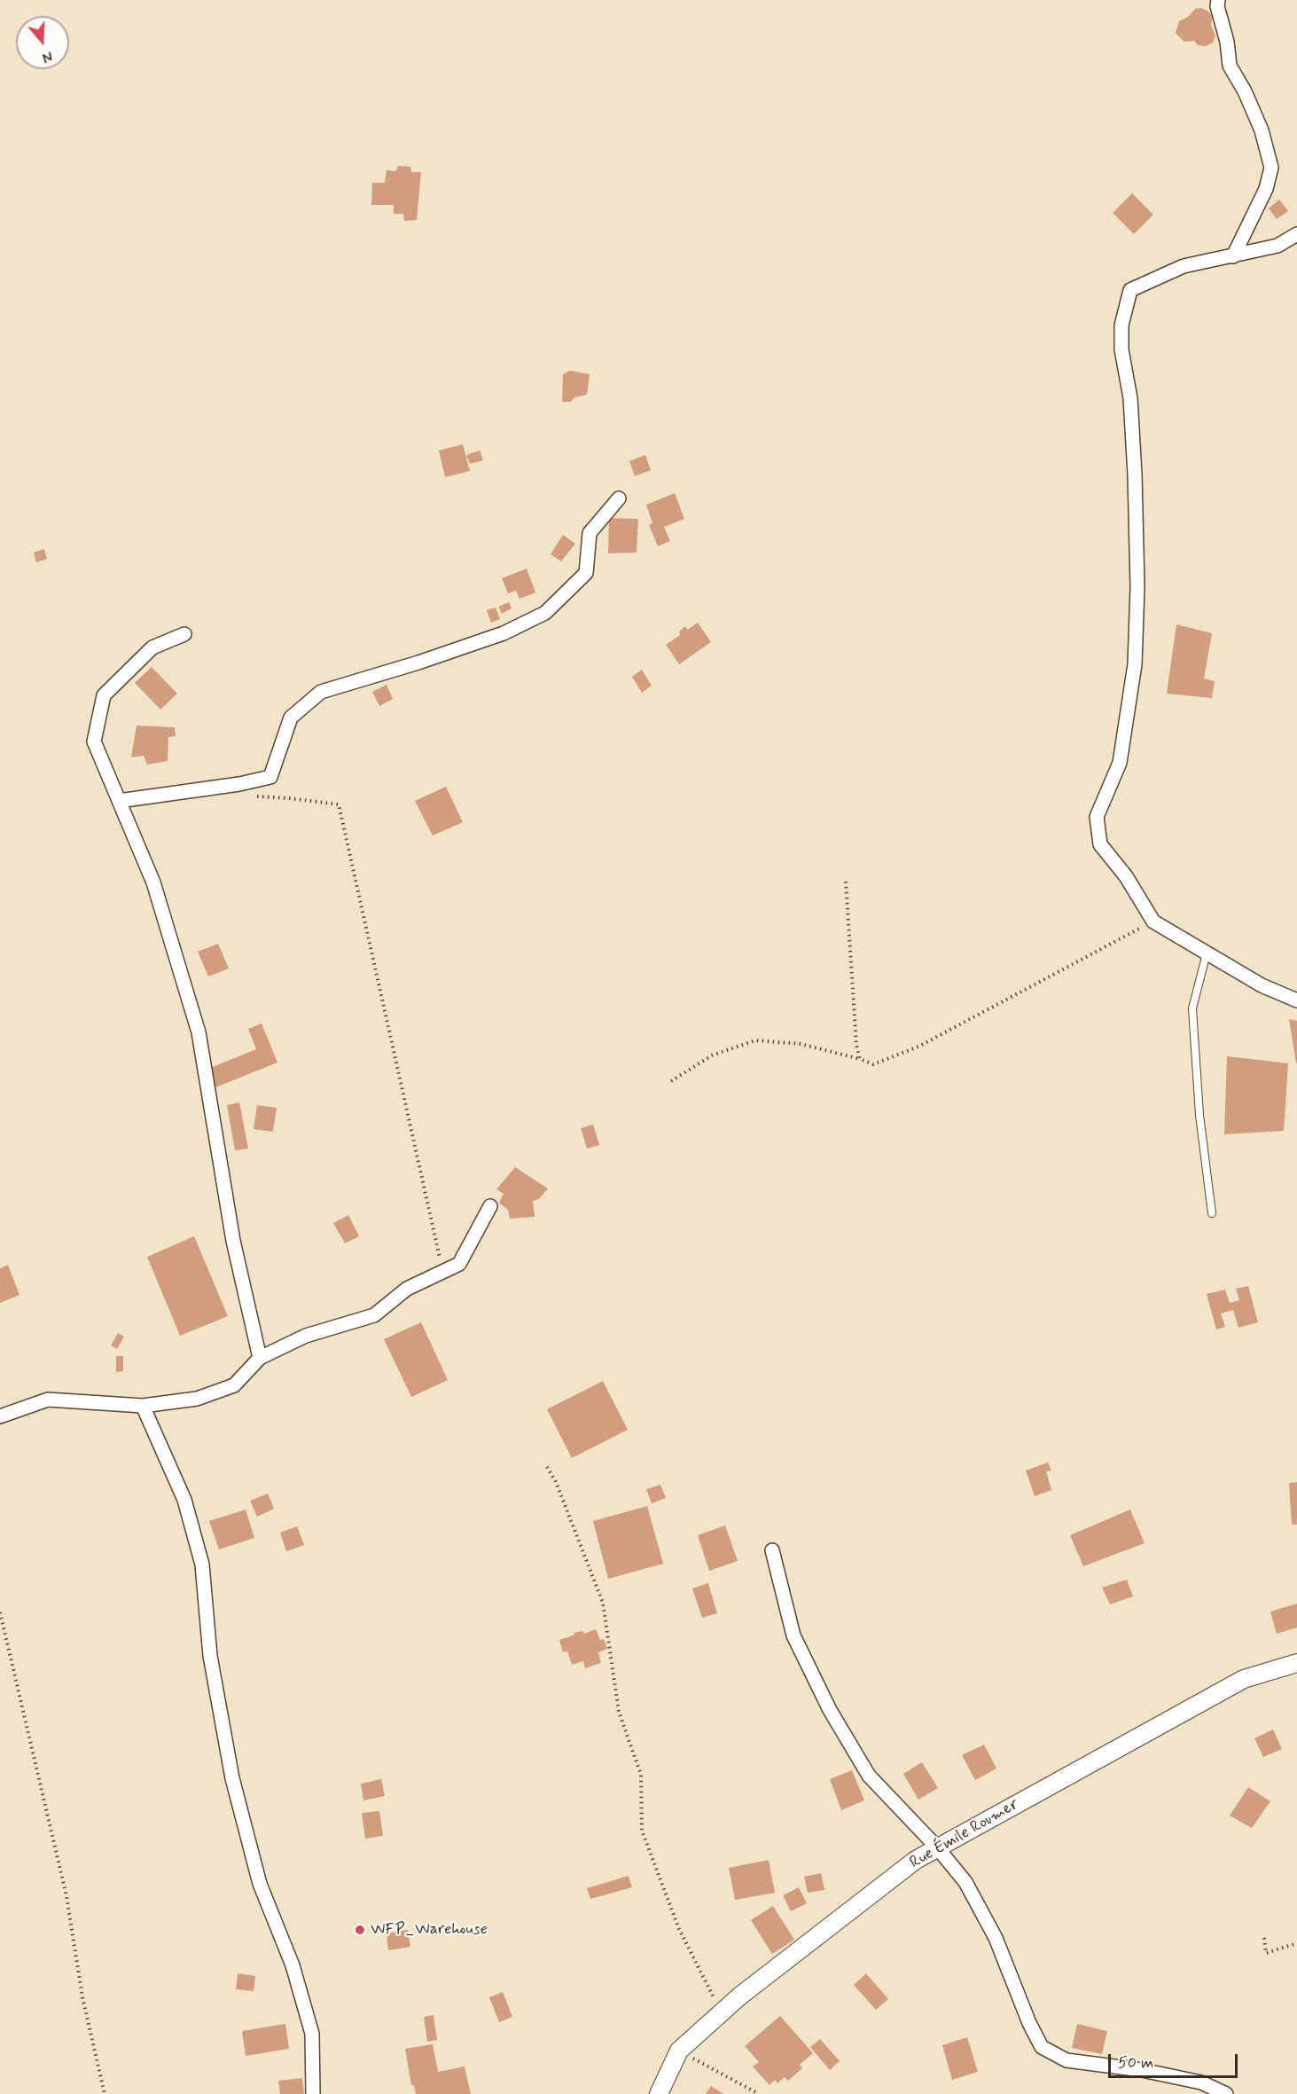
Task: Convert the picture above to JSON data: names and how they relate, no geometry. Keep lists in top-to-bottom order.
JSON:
{
  "streets": {
    "street": ["Rue Émile Roumer"]
  },
  "places": ["WFP_Warehouse"],
  "scale_bar": "50 m",
  "north": "bottom"
}
